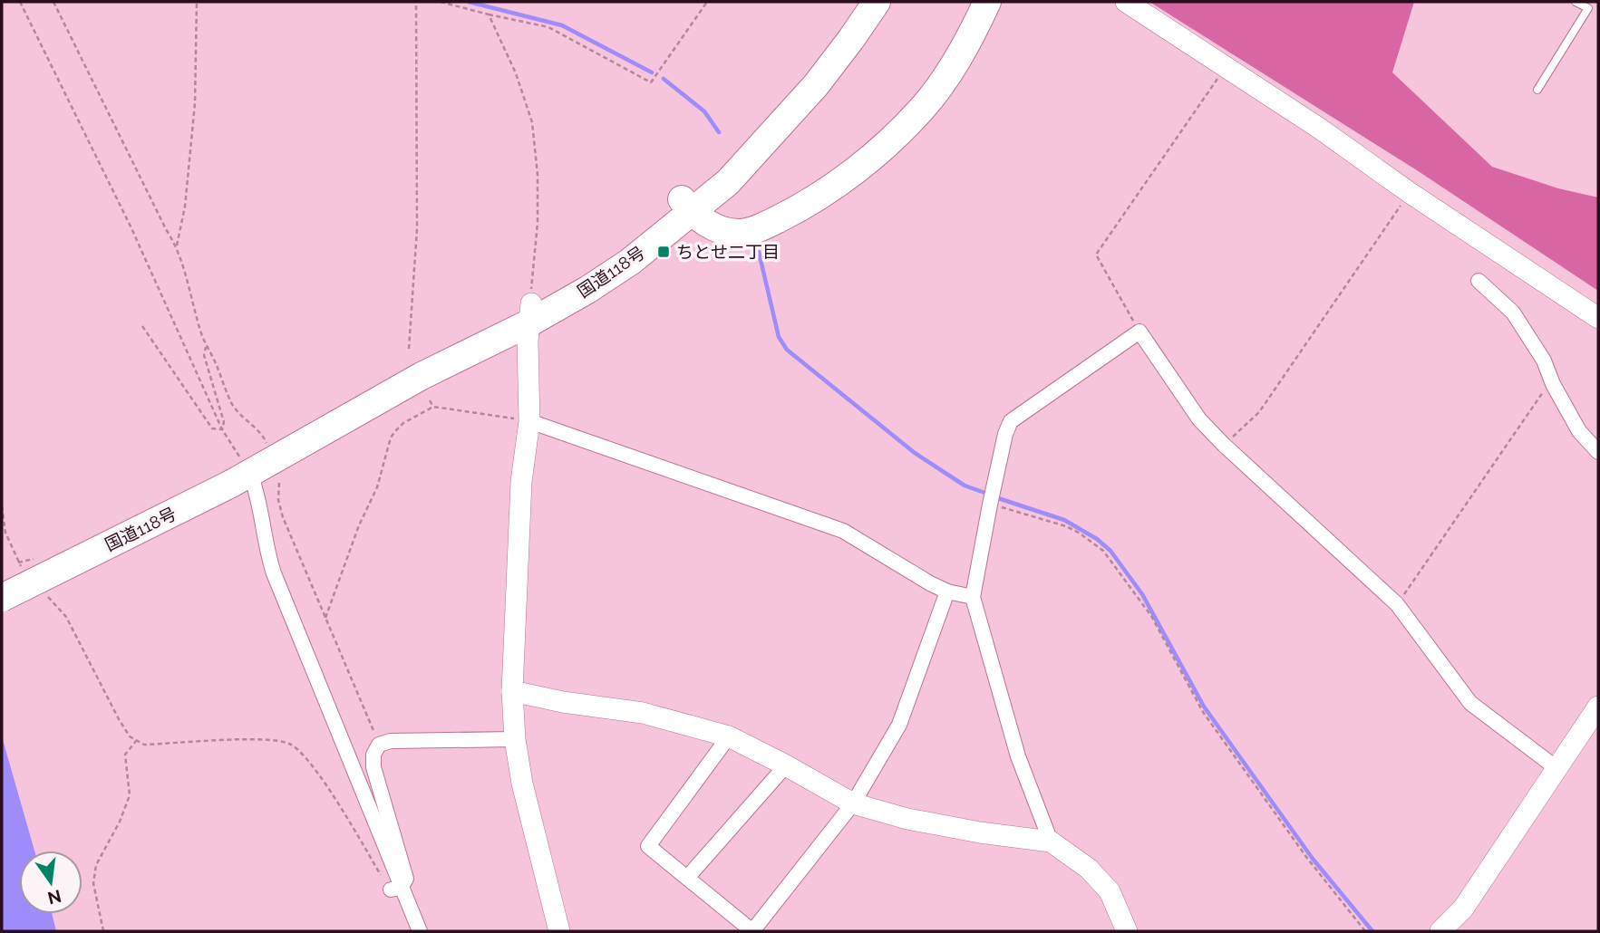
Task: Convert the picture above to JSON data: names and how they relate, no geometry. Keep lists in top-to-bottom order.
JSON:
{
  "streets": {
    "highway": ["国道118号"]
  },
  "places": {
    "transit": ["ちとせ二丁目"]
  },
  "north": "bottom"
}
